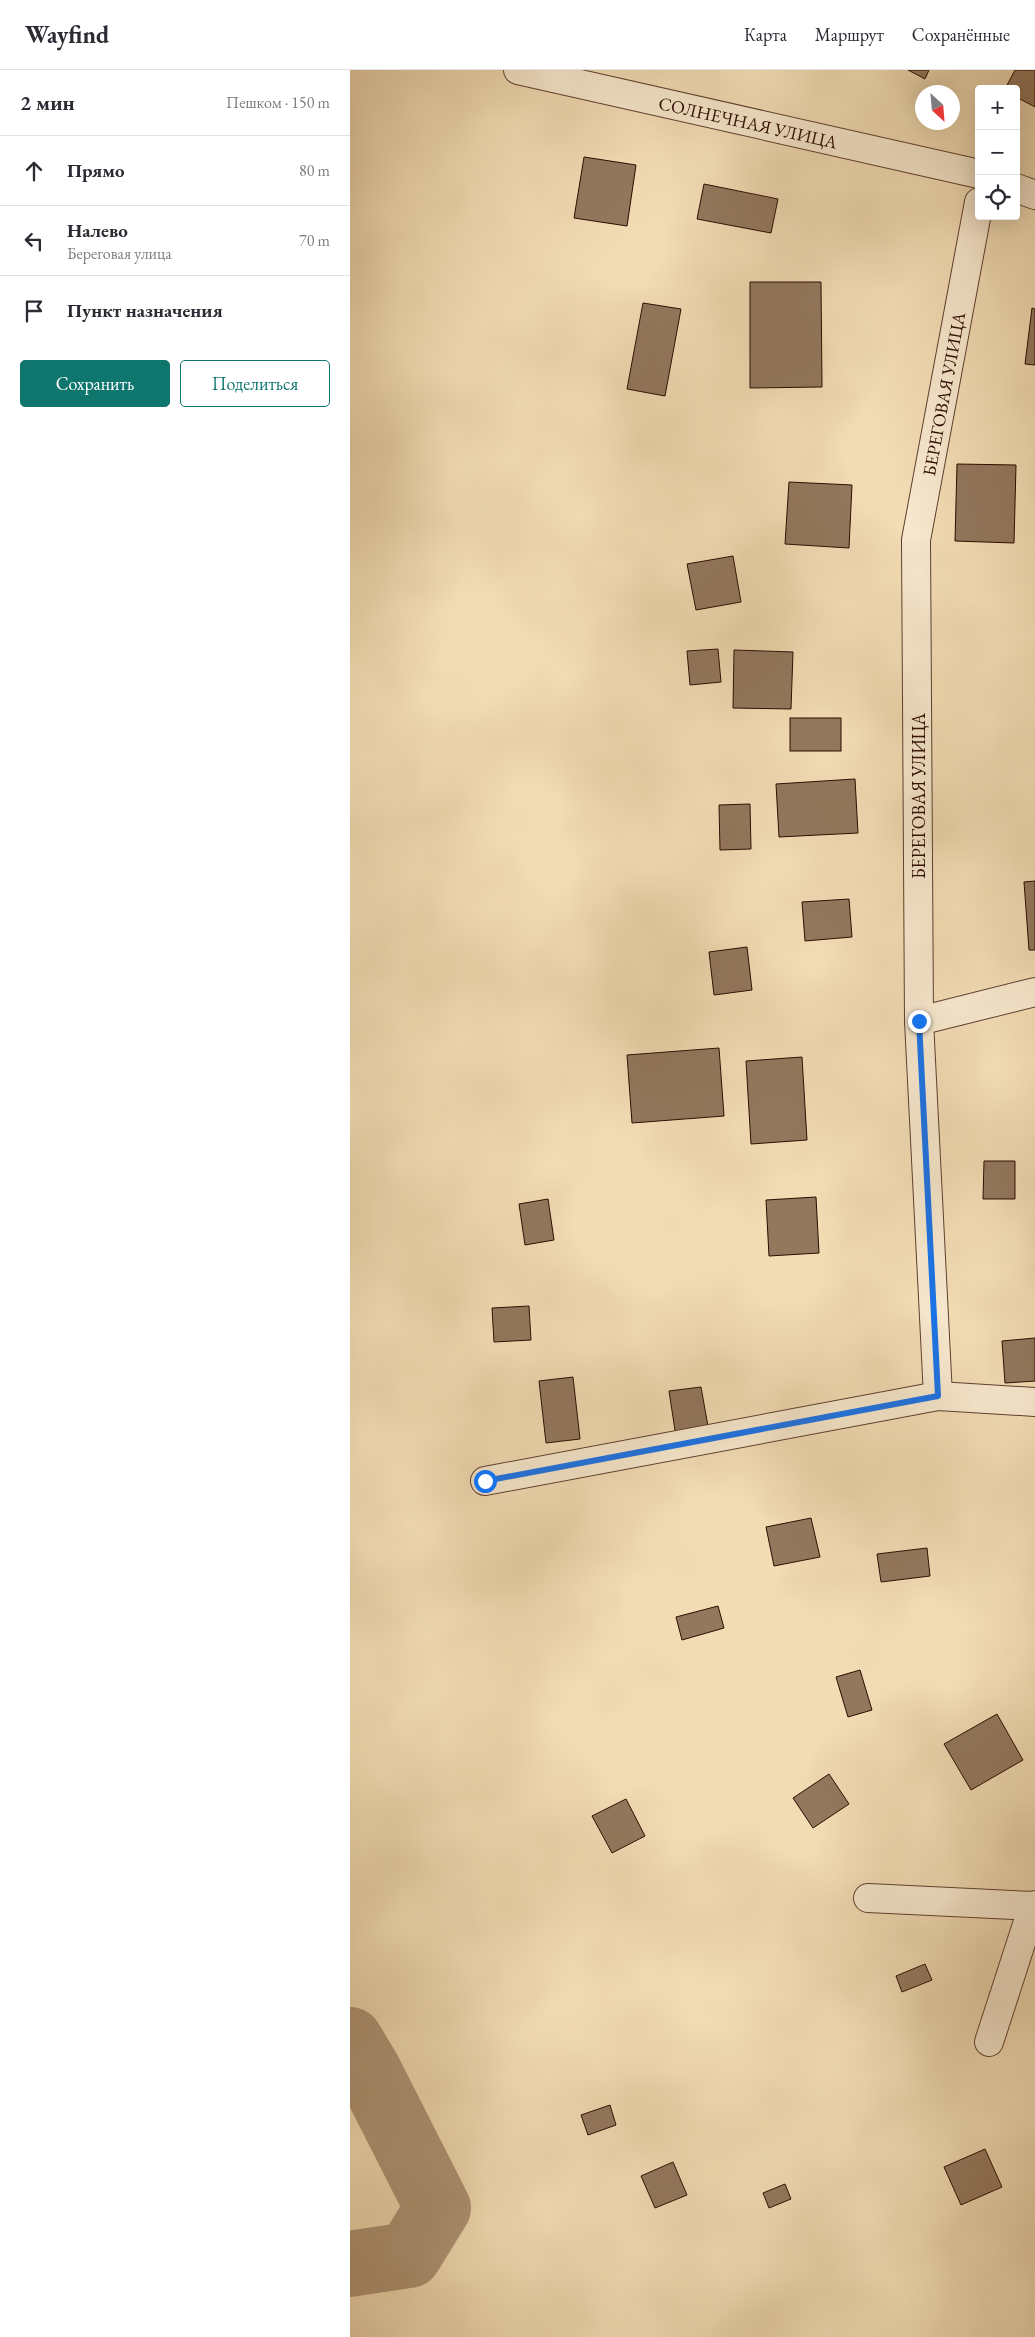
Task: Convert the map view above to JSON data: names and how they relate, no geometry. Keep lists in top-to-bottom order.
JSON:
{
  "streets": {
    "street": ["СОЛНЕЧНАЯ УЛИЦА", "БЕРЕГОВАЯ УЛИЦА"]
  },
  "north": "bottom right",
  "page": {
    "header": "Wayfind",
    "nav": ["Карта", "Маршрут", "Сохранённые"],
    "heading": ["2 мин", "Пешком · 150 m"],
    "map_buttons": ["+", "−"],
    "list": [
      ["Прямо", "80 m"],
      ["Налево", "Береговая улица", "70 m"],
      "Пункт назначения"
    ],
    "buttons": ["Сохранить", "Поделиться"]
  }
}
